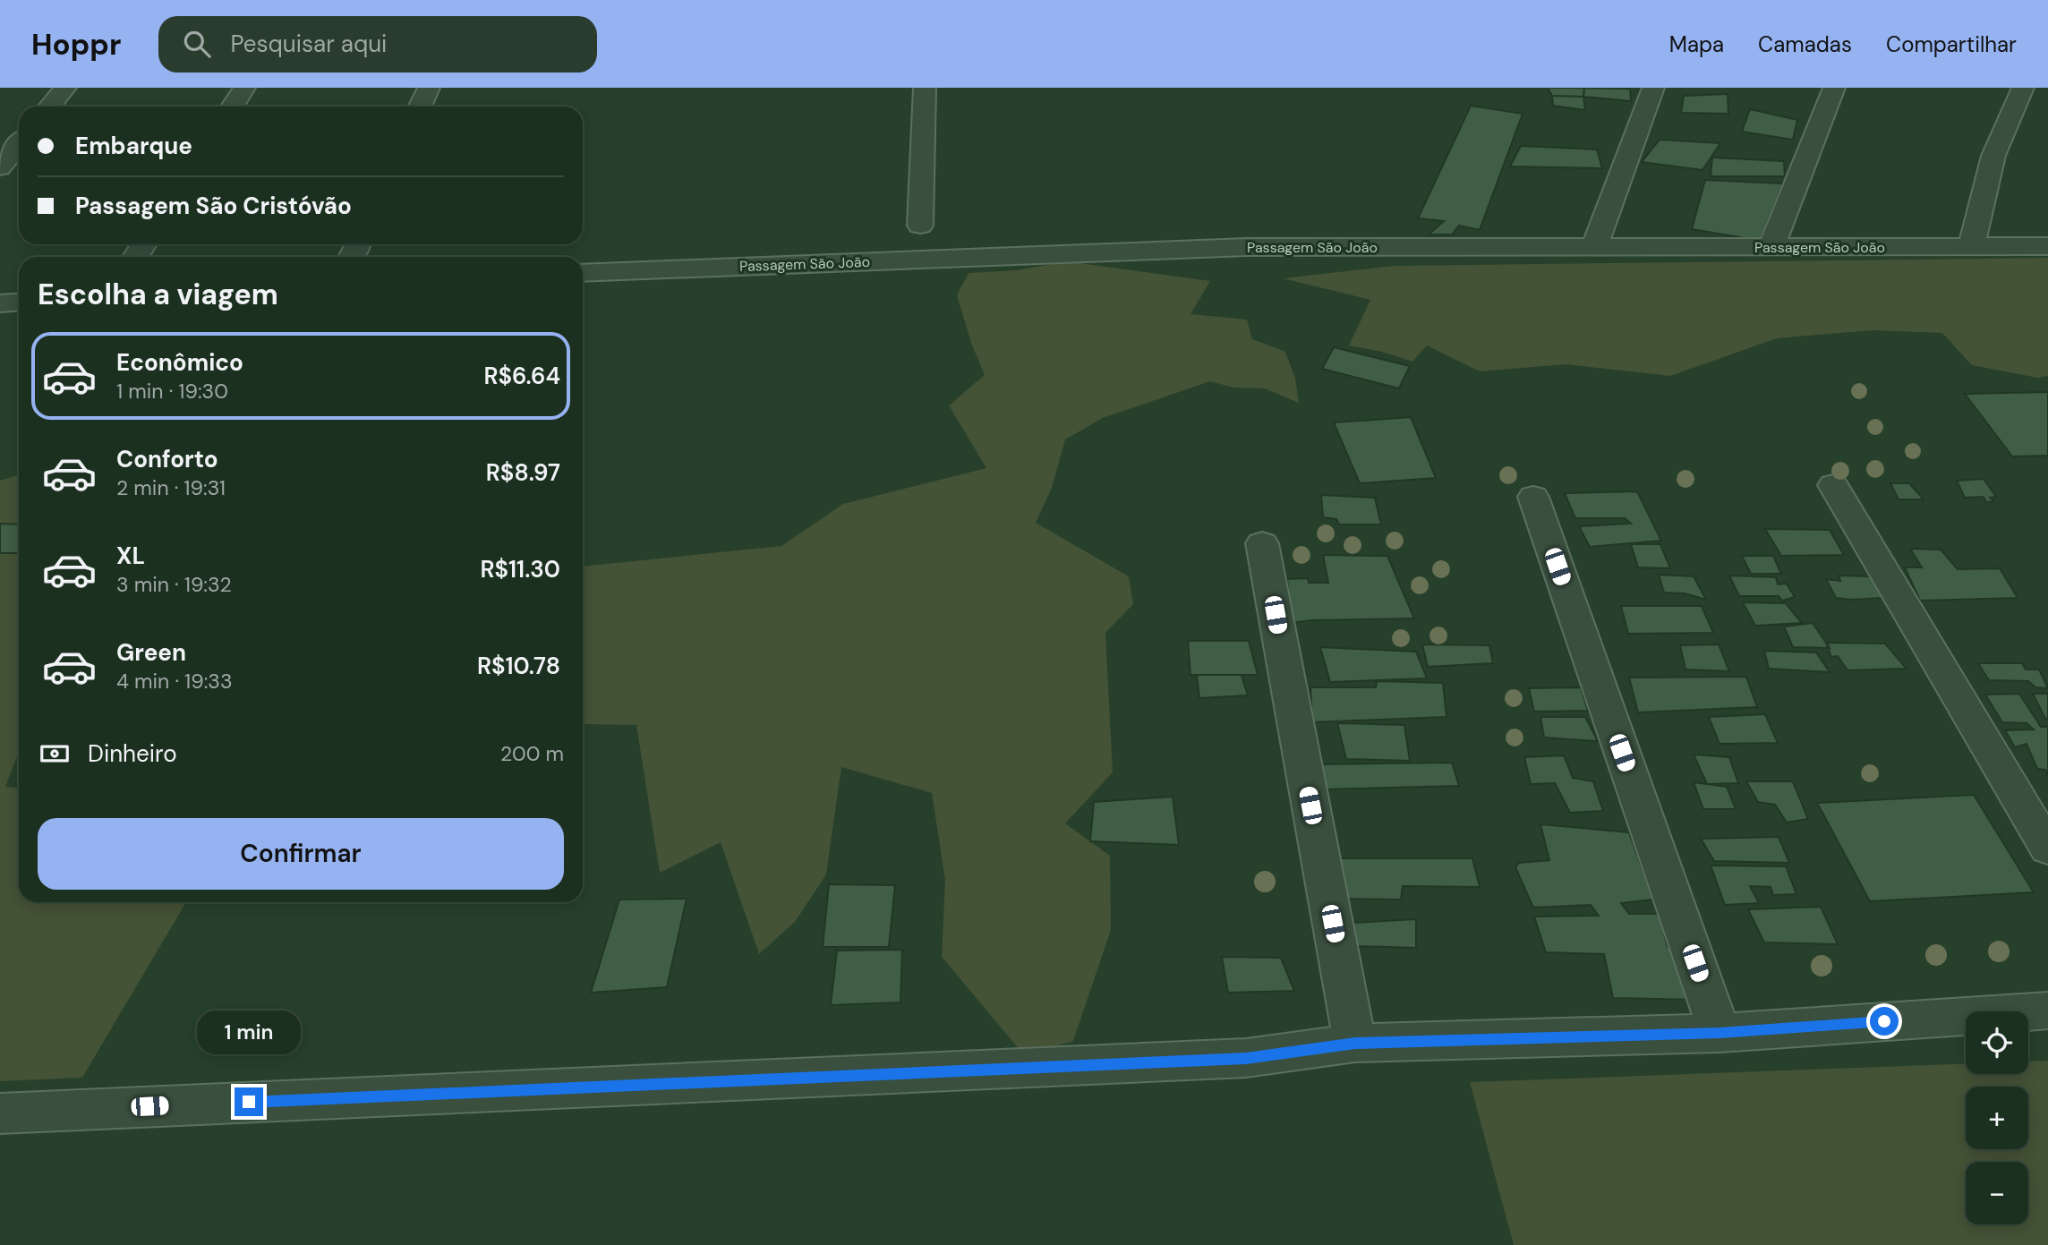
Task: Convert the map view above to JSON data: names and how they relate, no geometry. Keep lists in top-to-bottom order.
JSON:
{
  "streets": {
    "street": ["Passagem São João"]
  },
  "page": {
    "header": "Hoppr",
    "search": "Pesquisar aqui",
    "nav": ["Mapa", "Camadas", "Compartilhar"],
    "banner": ["Embarque", "Passagem São Cristóvão"],
    "heading": "Escolha a viagem",
    "list": [
      {
        "name": "Econômico",
        "note": "1 min · 19:30",
        "value": "R$6.64"
      },
      {
        "name": "Conforto",
        "note": "2 min · 19:31",
        "value": "R$8.97"
      },
      {
        "name": "XL",
        "note": "3 min · 19:32",
        "value": "R$11.30"
      },
      {
        "name": "Green",
        "note": "4 min · 19:33",
        "value": "R$10.78"
      }
    ],
    "pay": ["Dinheiro", "200 m"],
    "buttons": "Confirmar",
    "bubble": "1 min",
    "map_buttons": ["+", "−"]
  }
}
